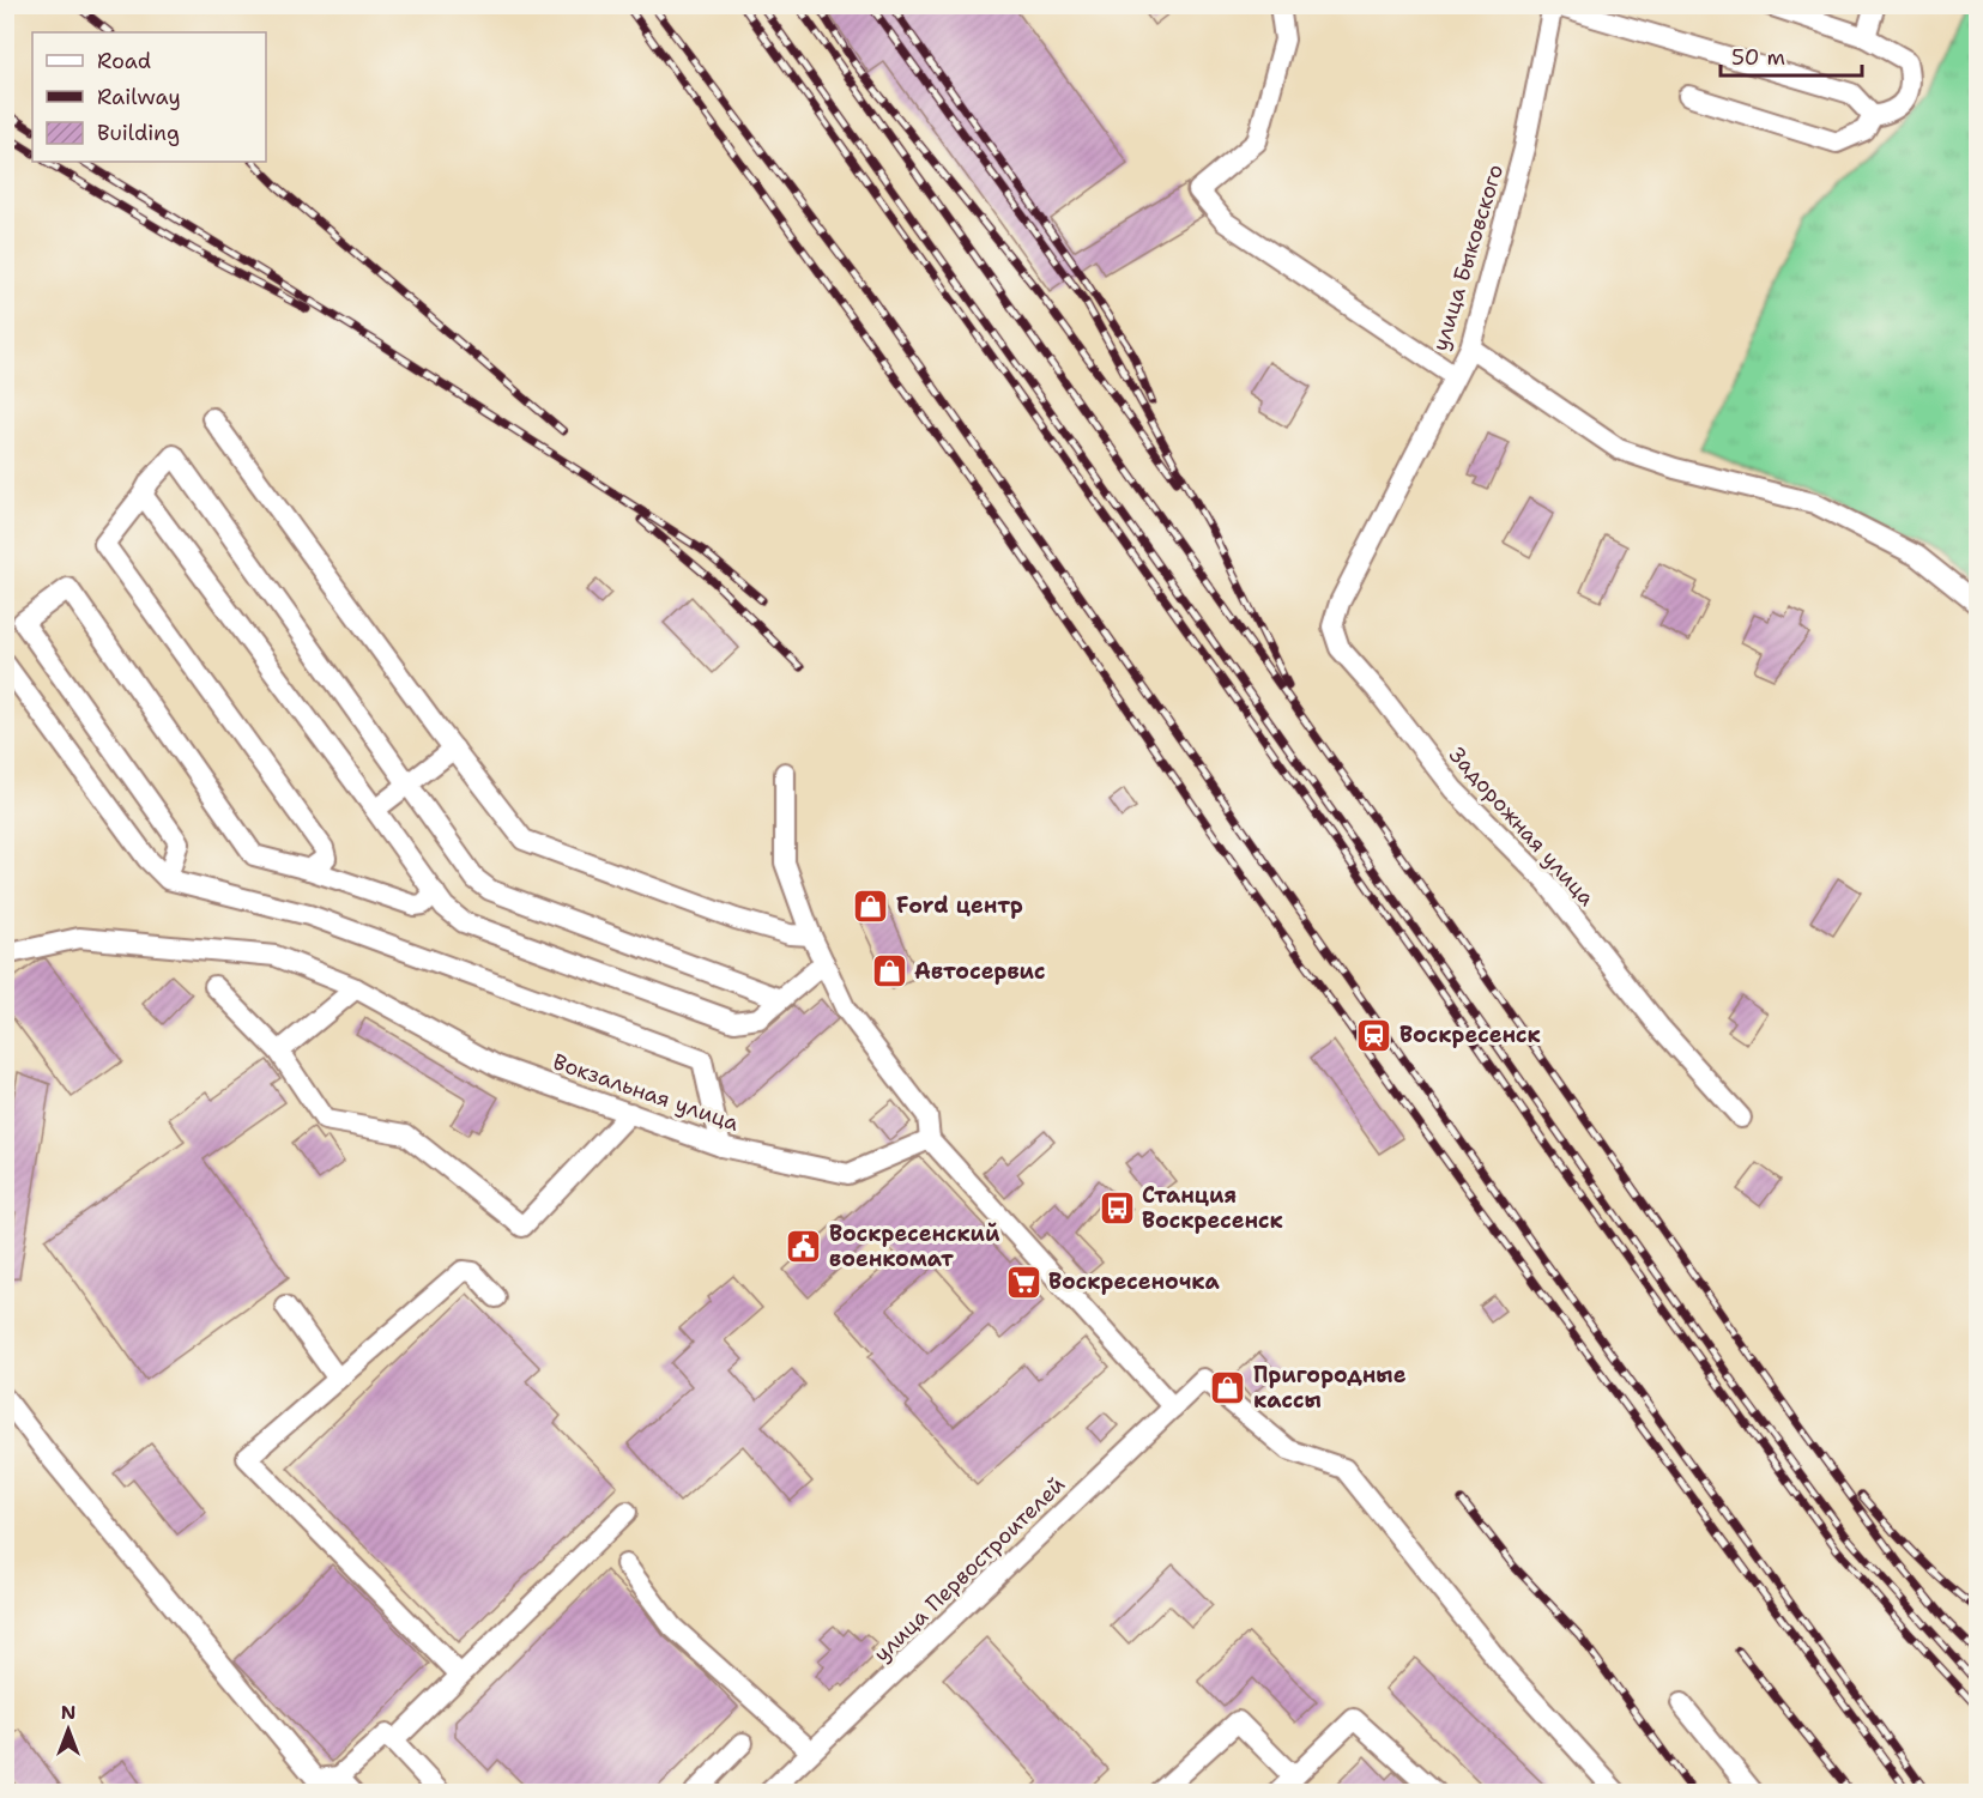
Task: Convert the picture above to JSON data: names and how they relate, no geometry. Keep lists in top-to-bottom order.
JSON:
{
  "streets": {
    "street": [
      "улица Быковского",
      "Задорожная улица",
      "Вокзальная улица",
      "улица Первостроителей"
    ]
  },
  "crossings": [
    ["улица Быковского", "Задорожная улица"]
  ],
  "places": {
    "shop": ["Ford центр", "Автосервис", "Пригородные кассы"],
    "station": ["Воскресенск"],
    "bus stop": ["Станция Воскресенск"],
    "public building": ["Воскресенский военкомат"],
    "supermarket": ["Воскресеночка"]
  },
  "legend": ["Road", "Railway", "Building"],
  "scale_bar": "50 m",
  "north": "top"
}
